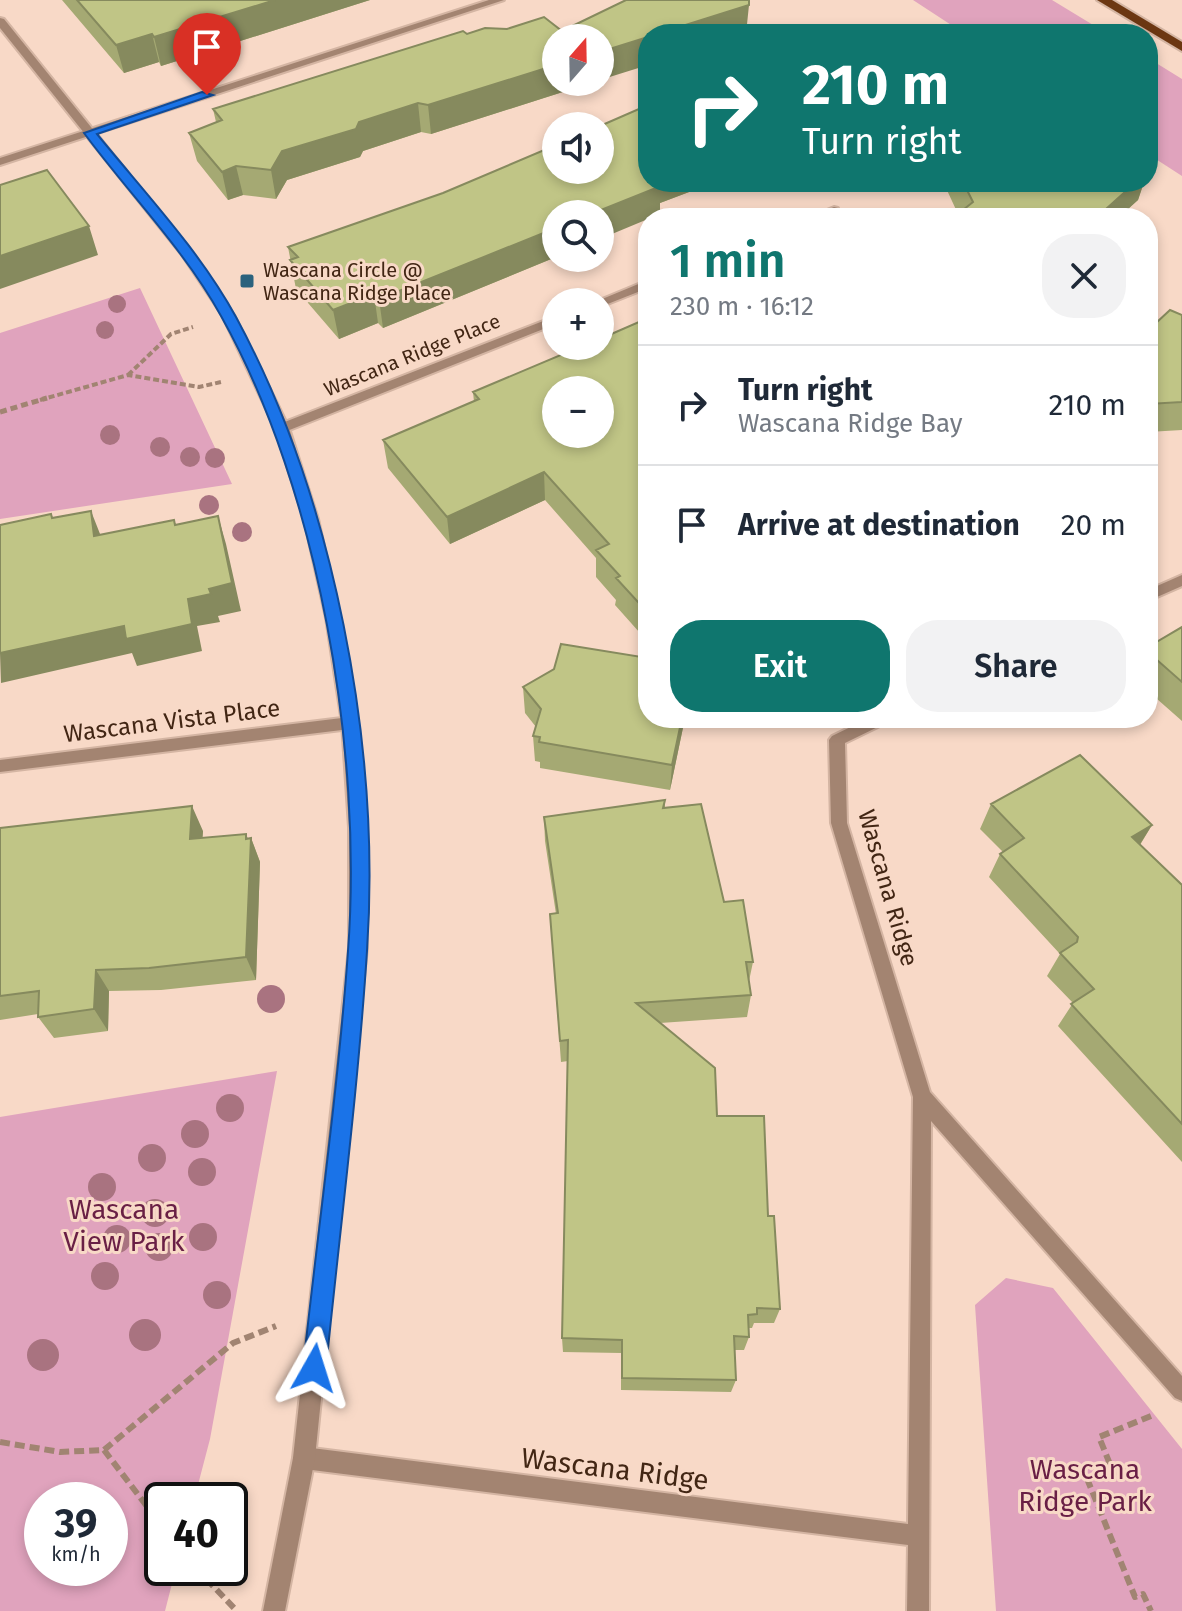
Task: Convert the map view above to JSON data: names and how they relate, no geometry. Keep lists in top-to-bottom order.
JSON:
{
  "streets": {
    "street": ["Wascana Ridge Place", "Wascana Vista Place", "Wascana Ridge"]
  },
  "parks": ["Wascana View Park", "Wascana Ridge Park"],
  "places": {
    "transit": ["Wascana Circle @ Wascana Ridge Place"]
  },
  "north": "top",
  "page": {
    "map_buttons": ["+", "−"],
    "turn": ["210 m", "Turn right"],
    "heading": ["1 min", "230 m · 16:12"],
    "list": [
      {
        "name": "Turn right",
        "note": "Wascana Ridge Bay",
        "value": "210 m"
      },
      {
        "name": "Arrive at destination",
        "value": "20 m"
      }
    ],
    "buttons": ["Exit", "Share"],
    "speed": "39 km/h",
    "limit": "40"
  }
}
